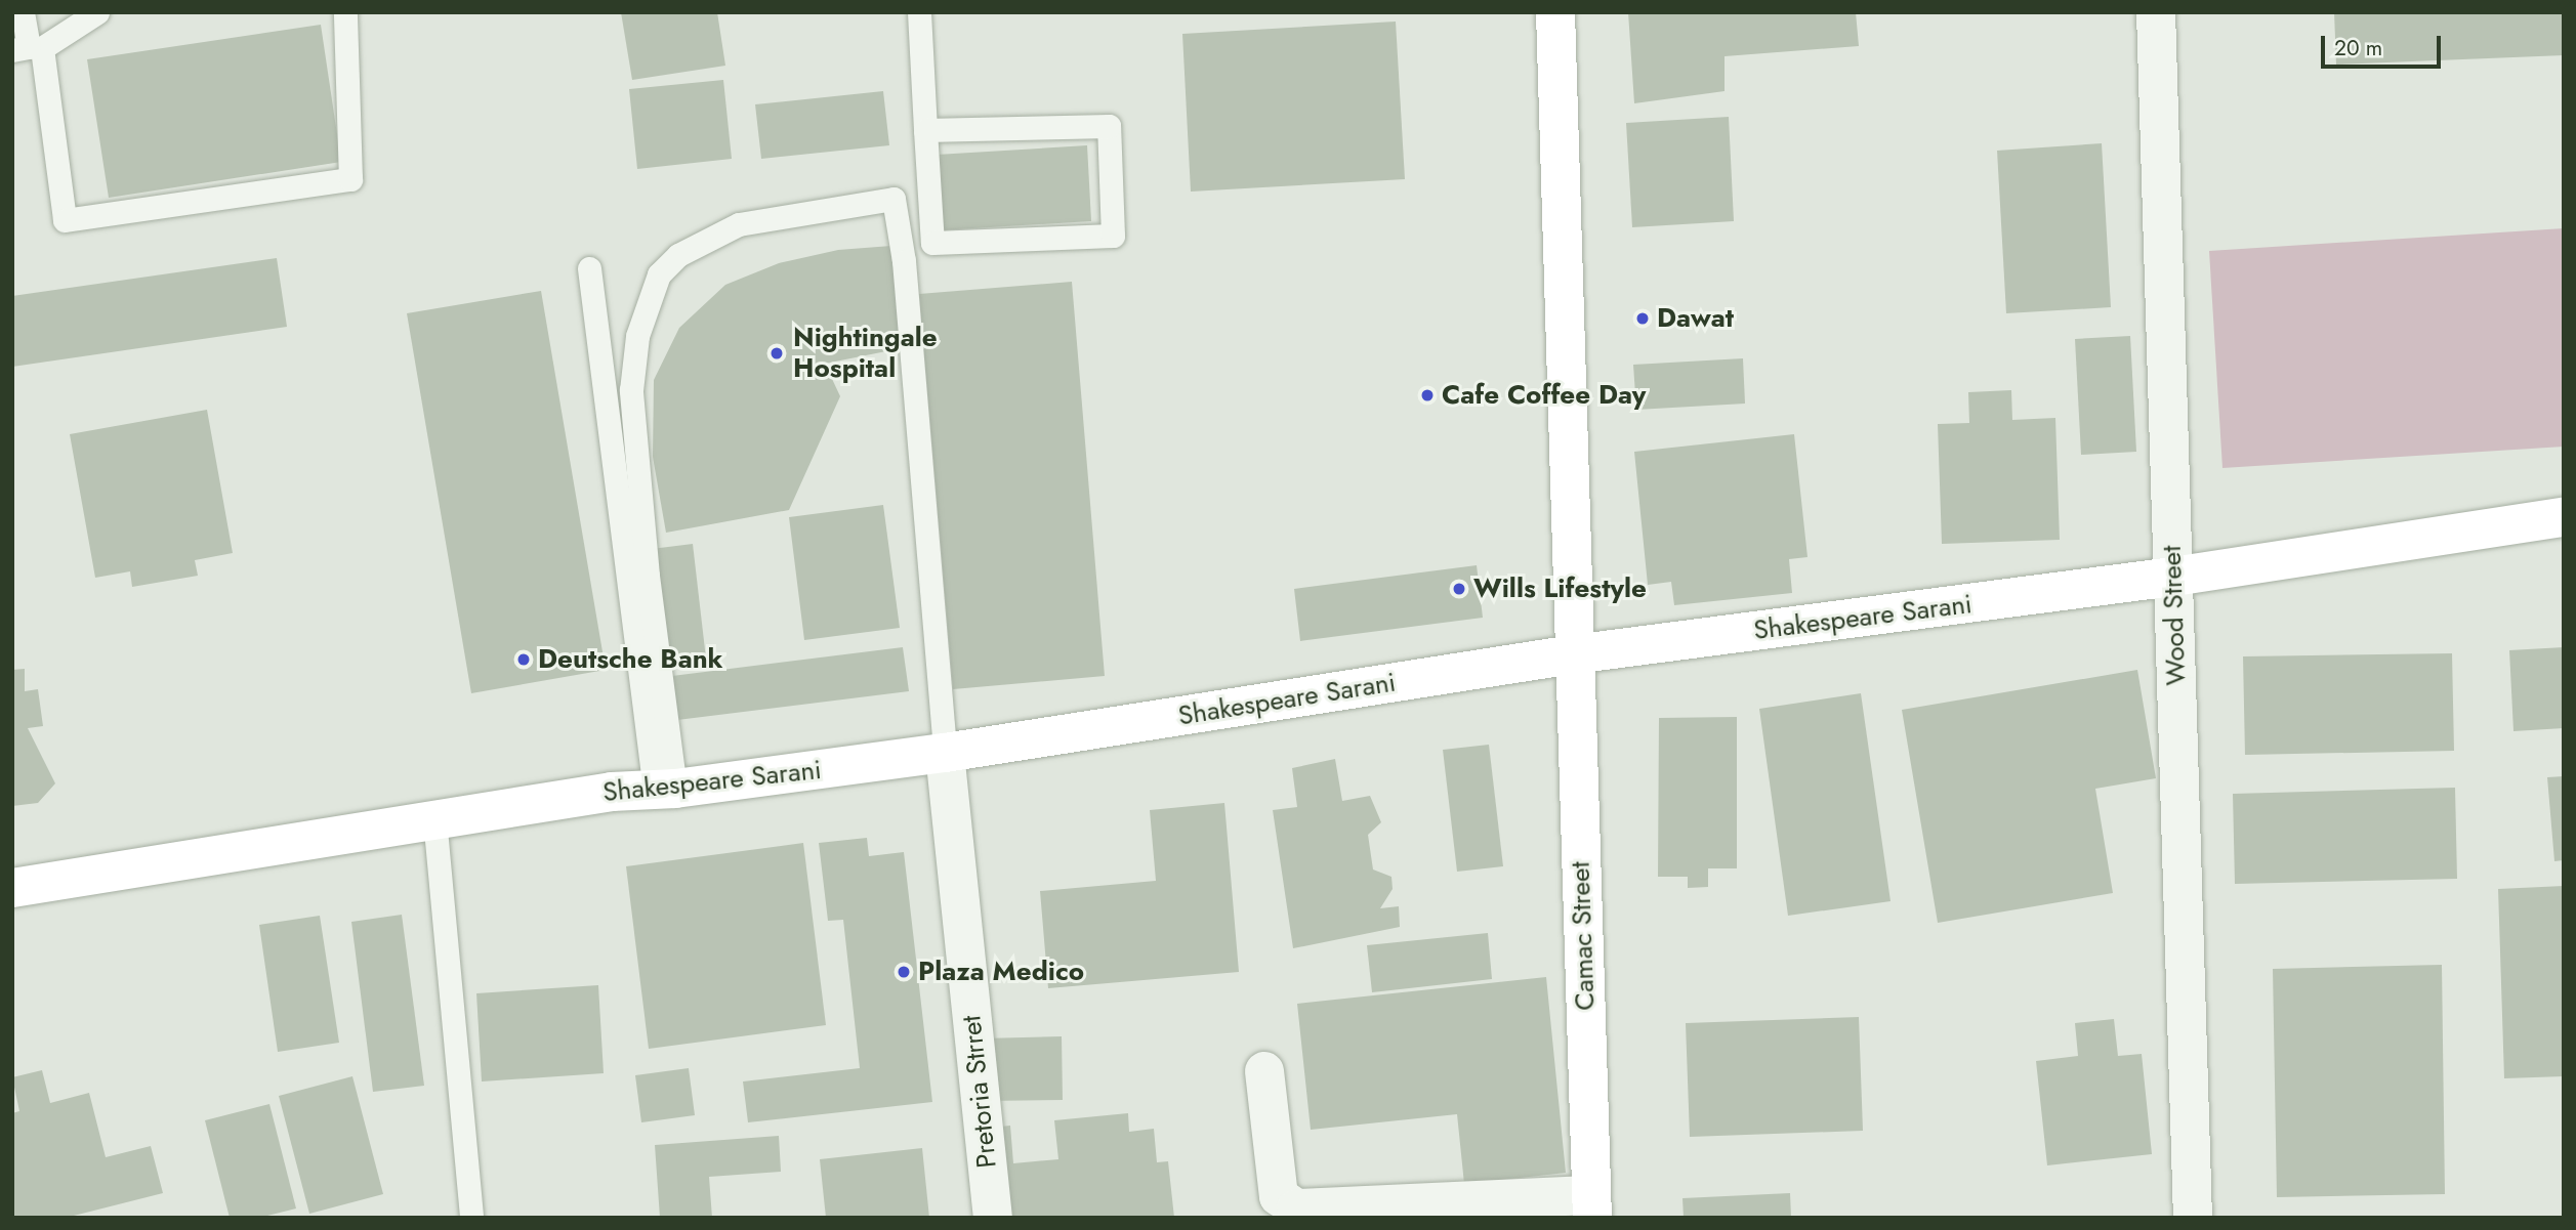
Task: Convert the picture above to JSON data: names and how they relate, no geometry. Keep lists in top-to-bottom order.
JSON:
{
  "streets": {
    "main road": ["Shakespeare Sarani", "Camac Street"],
    "street": ["Wood Street", "Pretoria Strret"]
  },
  "crossings": [
    ["Wood Street", "Shakespeare Sarani"],
    ["Shakespeare Sarani", "Camac Street"],
    ["Shakespeare Sarani", "Pretoria Strret"]
  ],
  "places": [
    "Dawat",
    "Nightingale Hospital",
    "Cafe Coffee Day",
    "Wills Lifestyle",
    "Deutsche Bank",
    "Plaza Medico"
  ],
  "scale_bar": "20 m"
}
